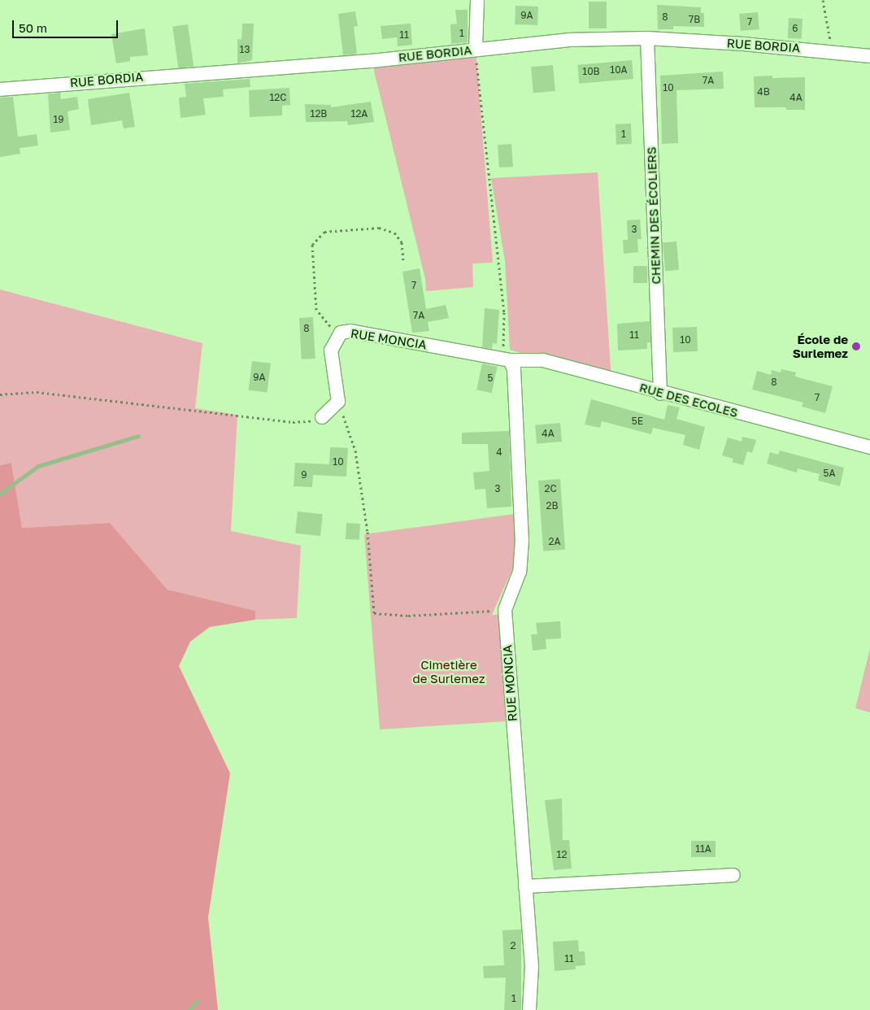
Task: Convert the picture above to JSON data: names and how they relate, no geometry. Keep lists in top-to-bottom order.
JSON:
{
  "streets": {
    "street": [
      "RUE BORDIA",
      "CHEMIN DES ÉCOLIERS",
      "RUE MONCIA",
      "RUE DES ECOLES"
    ]
  },
  "crossings": [
    ["RUE BORDIA", "CHEMIN DES ÉCOLIERS"],
    ["CHEMIN DES ÉCOLIERS", "RUE DES ECOLES"],
    ["RUE MONCIA", "RUE DES ECOLES"]
  ],
  "parks": ["Cimetière de Surlemez"],
  "places": ["École de Surlemez"],
  "house_numbers": [
    "9A",
    "8",
    "7B",
    "7",
    "6",
    "1",
    "11",
    "13",
    "10A",
    "10B",
    "7A",
    "10",
    "4B",
    "12C",
    "4A",
    "12B",
    "12A",
    "19",
    "1",
    "3",
    "7",
    "7A",
    "8",
    "11",
    "10",
    "9A",
    "5",
    "8",
    "7",
    "5E",
    "4A",
    "4",
    "10",
    "5A",
    "9",
    "3",
    "2C",
    "2B",
    "2A",
    "11A",
    "12",
    "2",
    "11",
    "1"
  ],
  "scale_bar": "50 m"
}
